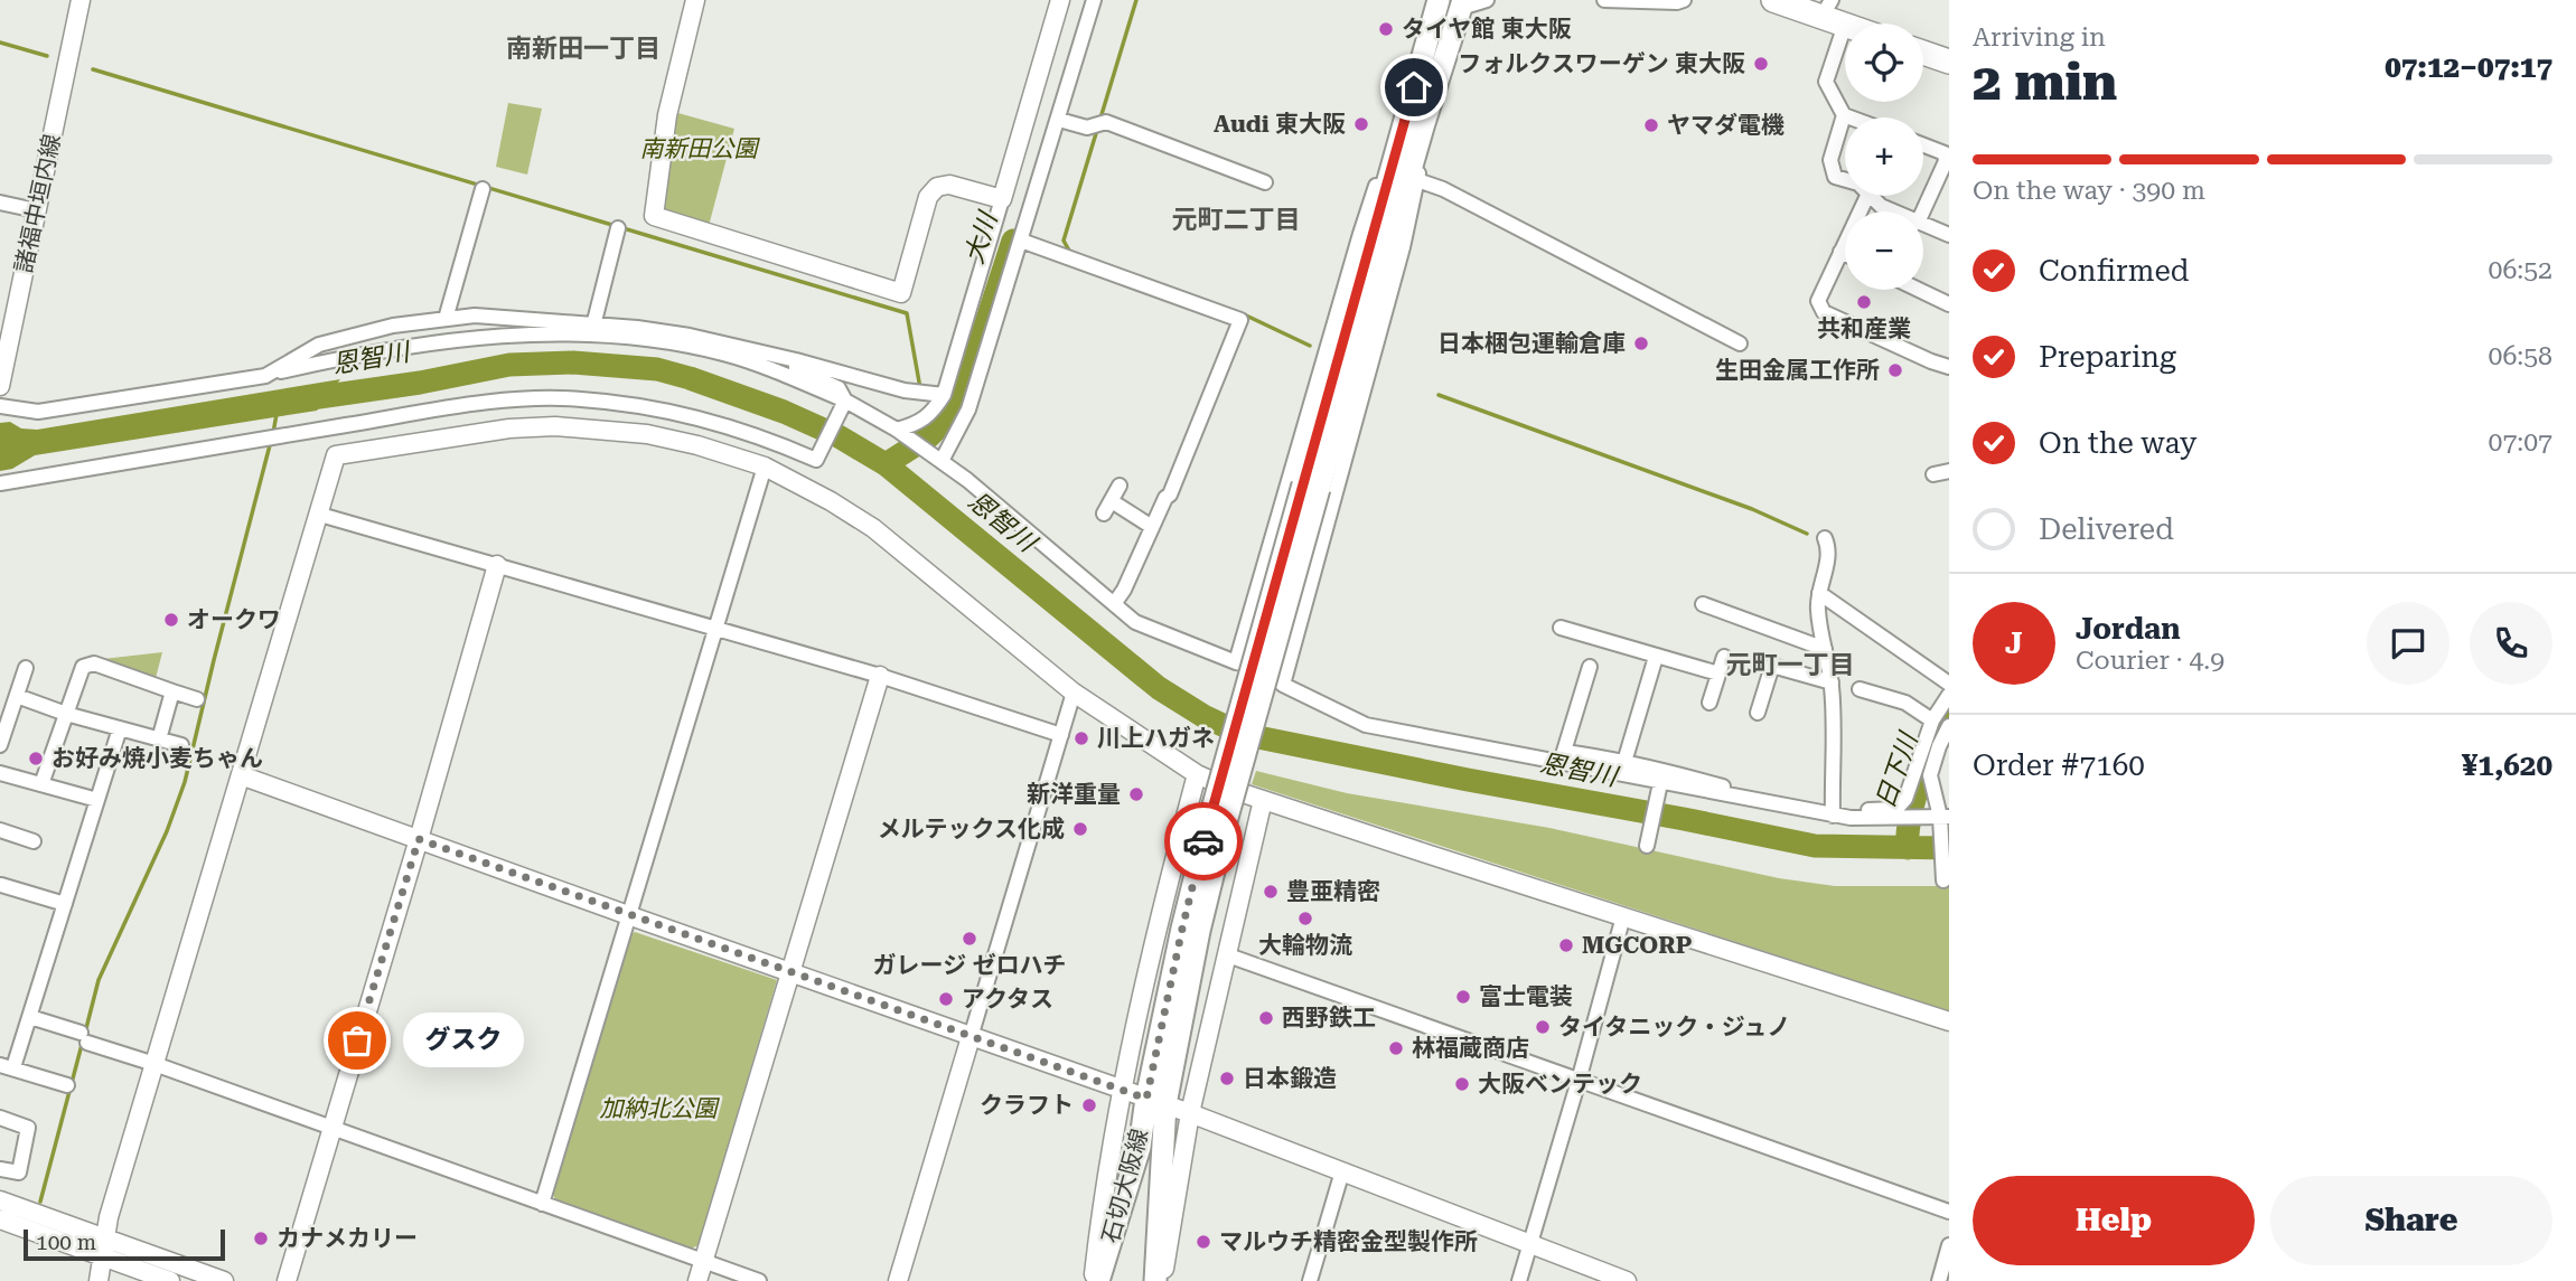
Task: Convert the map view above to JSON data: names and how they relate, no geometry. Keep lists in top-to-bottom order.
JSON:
{
  "streets": {
    "main road": ["石切大阪線"],
    "street": ["諸福中垣内線"]
  },
  "districts": ["南新田一丁目", "元町二丁目", "元町一丁目"],
  "water": ["大川", "恩智川", "日下川"],
  "parks": ["南新田公園", "加納北公園"],
  "places": [
    "タイヤ館 東大阪",
    "フォルクスワーゲン 東大阪",
    "Audi 東大阪",
    "ヤマダ電機",
    "共和産業",
    "日本梱包運輸倉庫",
    "生田金属工作所",
    "オークワ",
    "川上ハガネ",
    "お好み焼小麦ちゃん",
    "新洋重量",
    "メルテックス化成",
    "豊亜精密",
    "大輪物流",
    "ガレージ ゼロハチ",
    "MGCORP",
    "富士電装",
    "アクタス",
    "西野鉄工",
    "タイタニック・ジュノ",
    "グスク",
    "林福蔵商店",
    "日本鍛造",
    "大阪ベンテック",
    "クラフト",
    "カナメカリー",
    "マルウチ精密金型製作所"
  ],
  "scale_bar": "100 m",
  "page": {
    "heading": ["2 min", "Arriving in", "07:12–07:17"],
    "panel": [
      "Jordan",
      "Courier · 4.9",
      "Order #7160",
      "¥1,620"
    ],
    "map_buttons": ["+", "−"],
    "bar": "On the way · 390 m",
    "list": [
      ["Confirmed", "06:52"],
      ["Preparing", "06:58"],
      ["On the way", "07:07"],
      "Delivered"
    ],
    "round": "J",
    "bubble": "グスク",
    "buttons": ["Help", "Share"],
    "scale": "100 m"
  }
}
